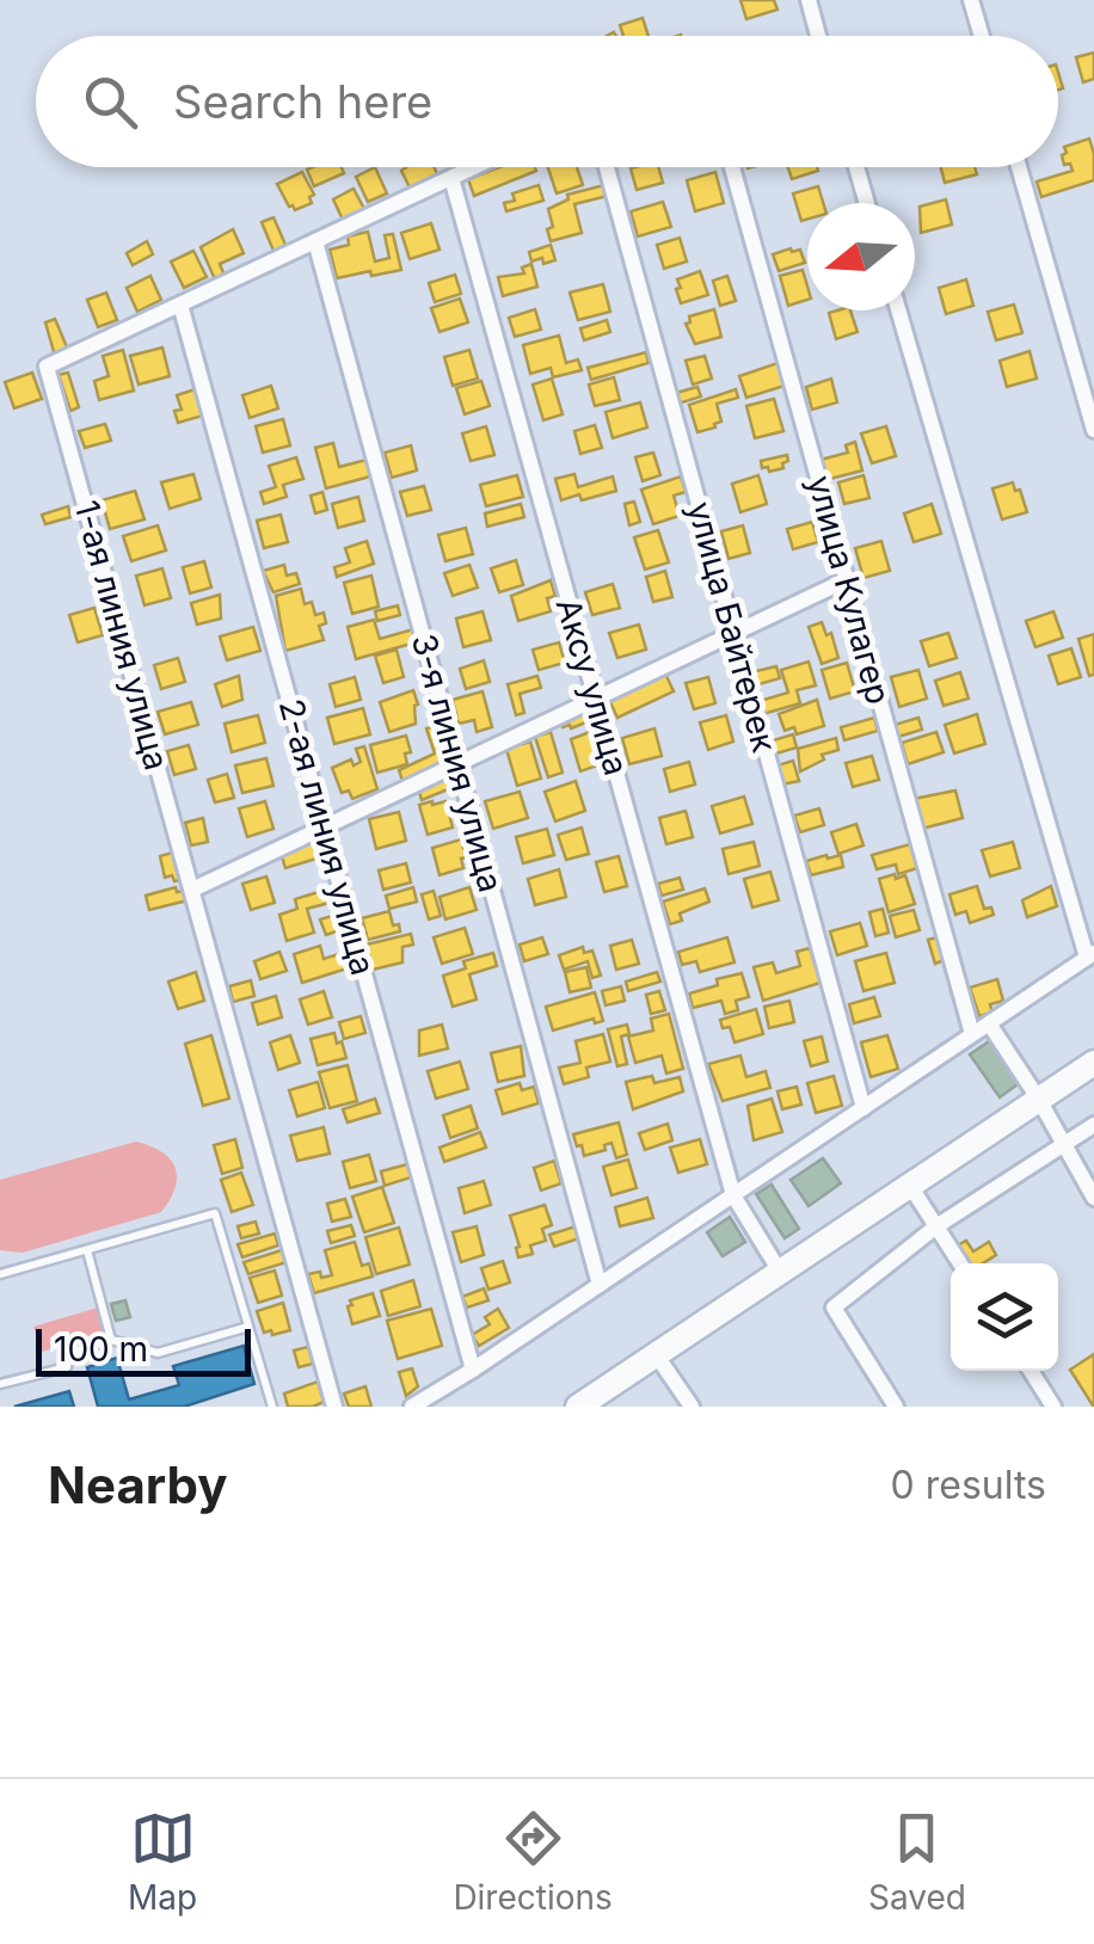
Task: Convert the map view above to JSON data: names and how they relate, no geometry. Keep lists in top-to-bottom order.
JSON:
{
  "streets": {
    "street": [
      "улица Кулагер",
      "улица Байтерек",
      "1-ая линия улица",
      "Аксу улица",
      "3-я линия улица",
      "2-ая линия улица"
    ]
  },
  "crossings": [
    ["1-ая линия улица", "Аксу улица"],
    ["1-ая линия улица", "3-я линия улица"],
    ["1-ая линия улица", "2-ая линия улица"]
  ],
  "scale_bar": "100 m",
  "north": "left",
  "page": {
    "search": "Search here",
    "scale": "100 m",
    "heading": ["Nearby", "0 results"],
    "nav": ["Map", "Directions", "Saved"]
  }
}
